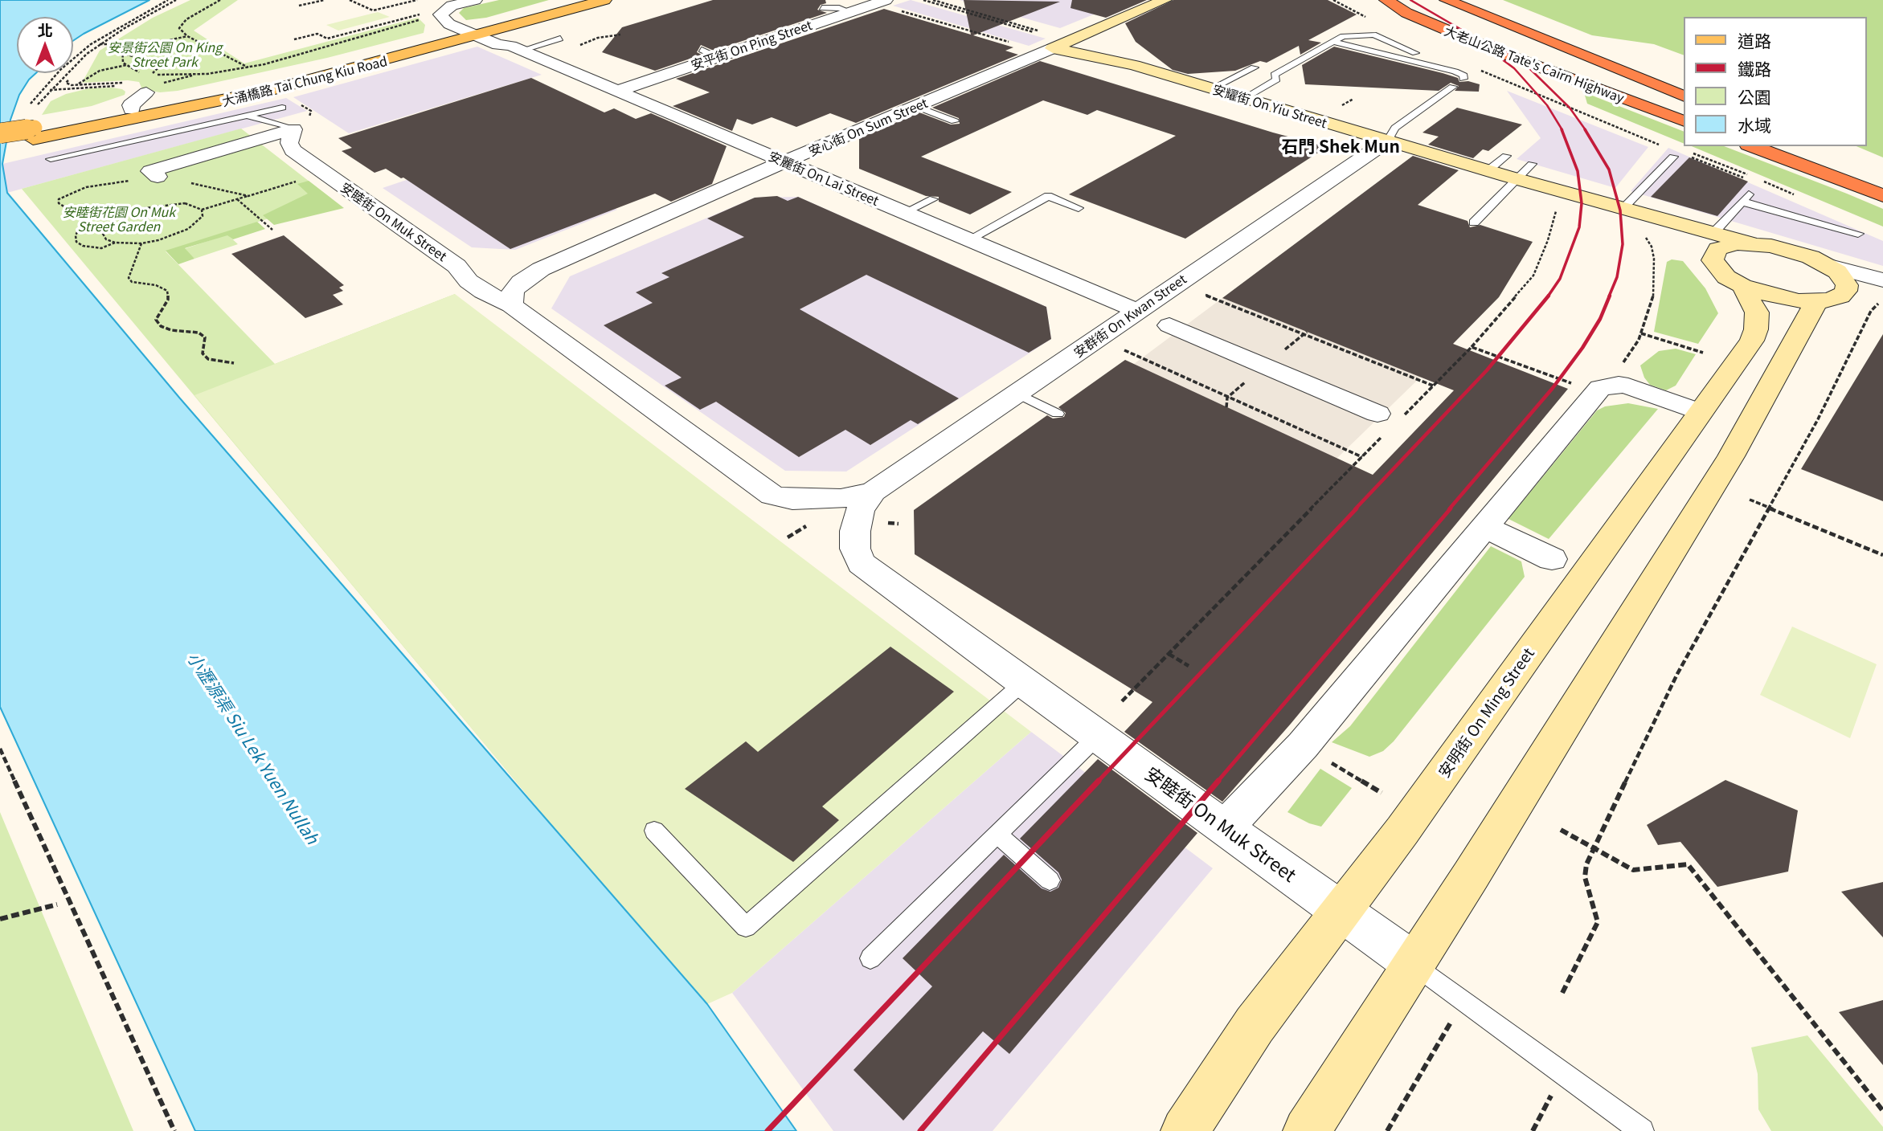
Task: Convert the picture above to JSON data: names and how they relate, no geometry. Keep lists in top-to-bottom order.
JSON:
{
  "streets": {
    "highway": ["大老山公路 Tate's Cairn Highway"],
    "main road": ["大涌橋路 Tai Chung Kiu Road"],
    "street": [
      "安平街 On Ping Street",
      "安耀街 On Yiu Street",
      "安心街 On Sum Street",
      "安麗街 On Lai Street",
      "安睦街 On Muk Street",
      "安群街 On Kwan Street",
      "安明街 On Ming Street"
    ]
  },
  "crossings": [
    ["安平街 On Ping Street", "安麗街 On Lai Street"],
    ["大涌橋路 Tai Chung Kiu Road", "安麗街 On Lai Street"],
    ["安耀街 On Yiu Street", "安心街 On Sum Street"],
    ["安耀街 On Yiu Street", "安群街 On Kwan Street"],
    ["安耀街 On Yiu Street", "安明街 On Ming Street"],
    ["安心街 On Sum Street", "安麗街 On Lai Street"],
    ["安心街 On Sum Street", "安睦街 On Muk Street"],
    ["安麗街 On Lai Street", "安群街 On Kwan Street"],
    ["安睦街 On Muk Street", "安群街 On Kwan Street"],
    ["安睦街 On Muk Street", "安明街 On Ming Street"]
  ],
  "districts": ["石門 Shek Mun"],
  "water": ["小瀝源渠 Siu Lek Yuen Nullah"],
  "parks": ["安景街公園 On King Street Park", "安睦街花園 On Muk Street Garden"],
  "legend": [
    "道路",
    "鐵路",
    "公園",
    "水域"
  ],
  "north": "top"
}
